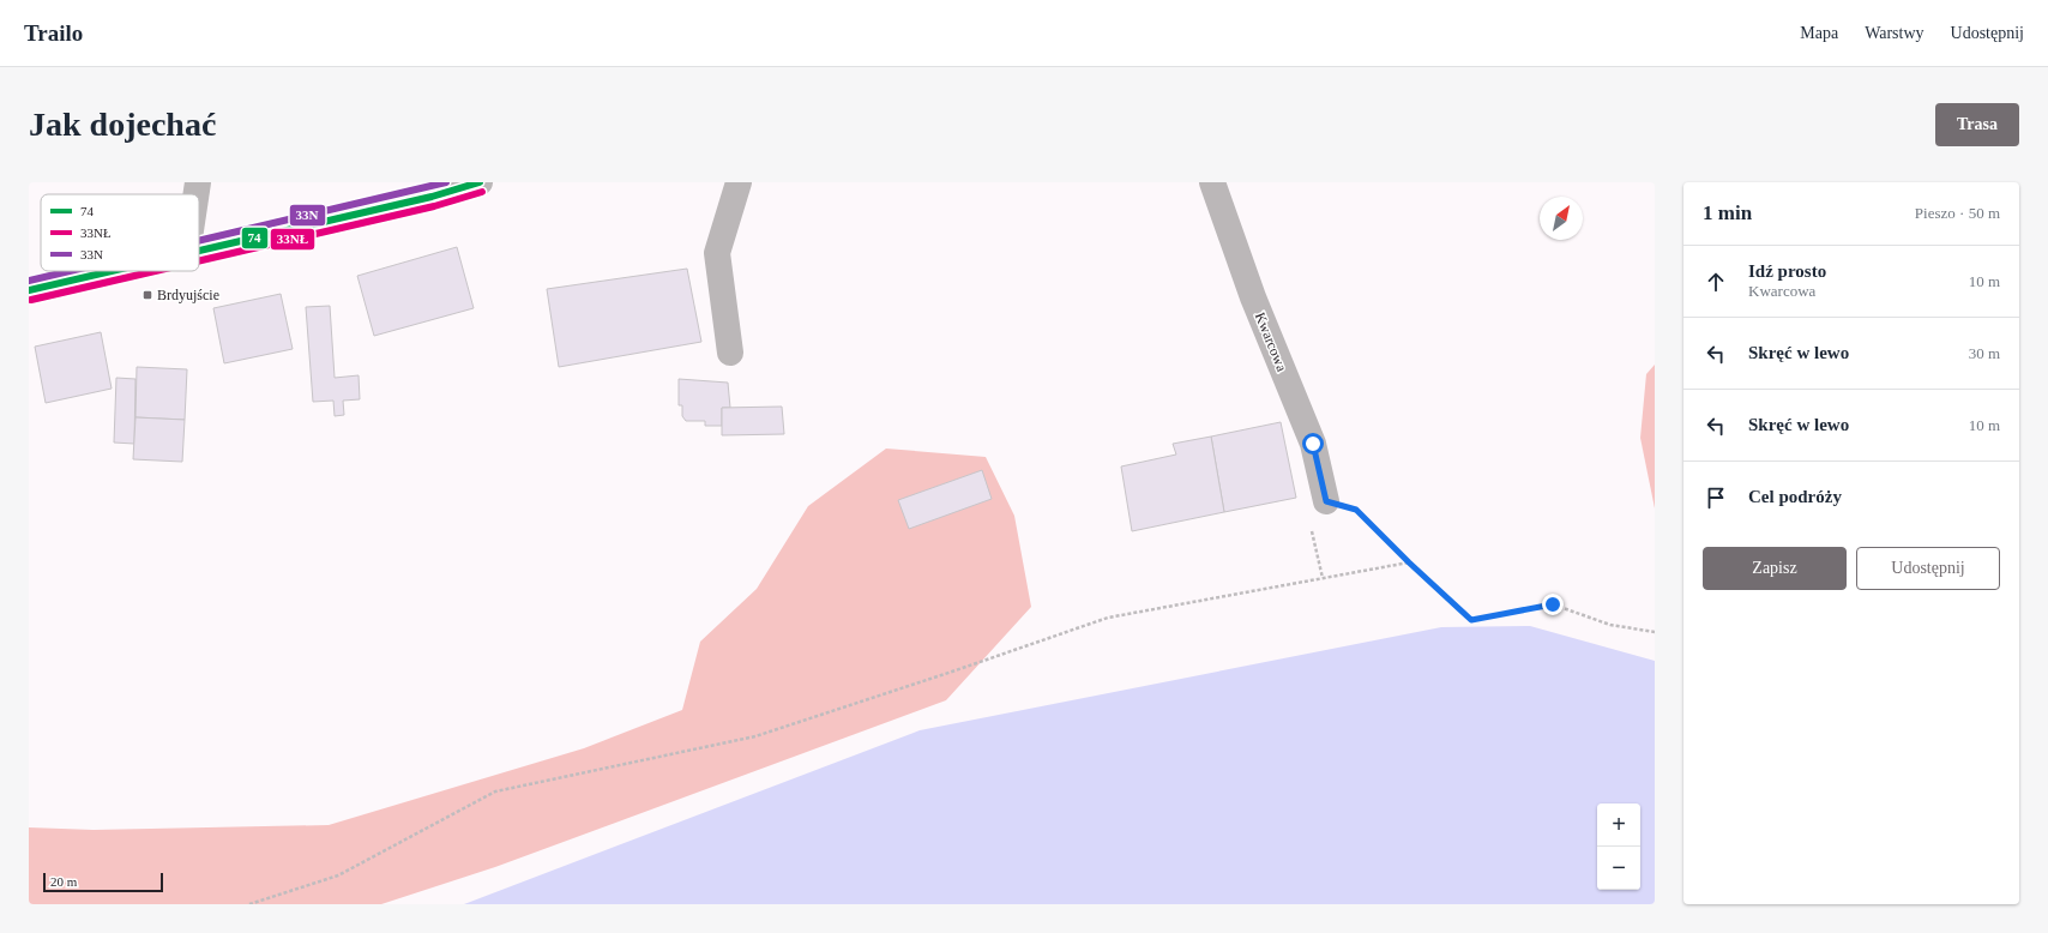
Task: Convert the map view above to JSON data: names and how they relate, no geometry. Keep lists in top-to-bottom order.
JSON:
{
  "streets": {
    "street": ["Kwarcowa"]
  },
  "places": {
    "transit": ["Brdyujście"]
  },
  "lines": ["transit line 74", "transit line 33N", "transit line 33NŁ"],
  "legend": ["74", "33NŁ", "33N"],
  "scale_bar": "20 m",
  "north": "top right",
  "page": {
    "header": "Trailo",
    "nav": ["Mapa", "Warstwy", "Udostępnij"],
    "buttons": [
      "Trasa",
      ["Zapisz", "Udostępnij"]
    ],
    "title": "Jak dojechać",
    "heading": ["1 min", "Pieszo · 50 m"],
    "list": [
      ["Idź prosto", "Kwarcowa", "10 m"],
      ["Skręć w lewo", "30 m"],
      ["Skręć w lewo", "10 m"],
      "Cel podróży"
    ],
    "map_buttons": ["+", "−"],
    "scale": "20 m"
  }
}
